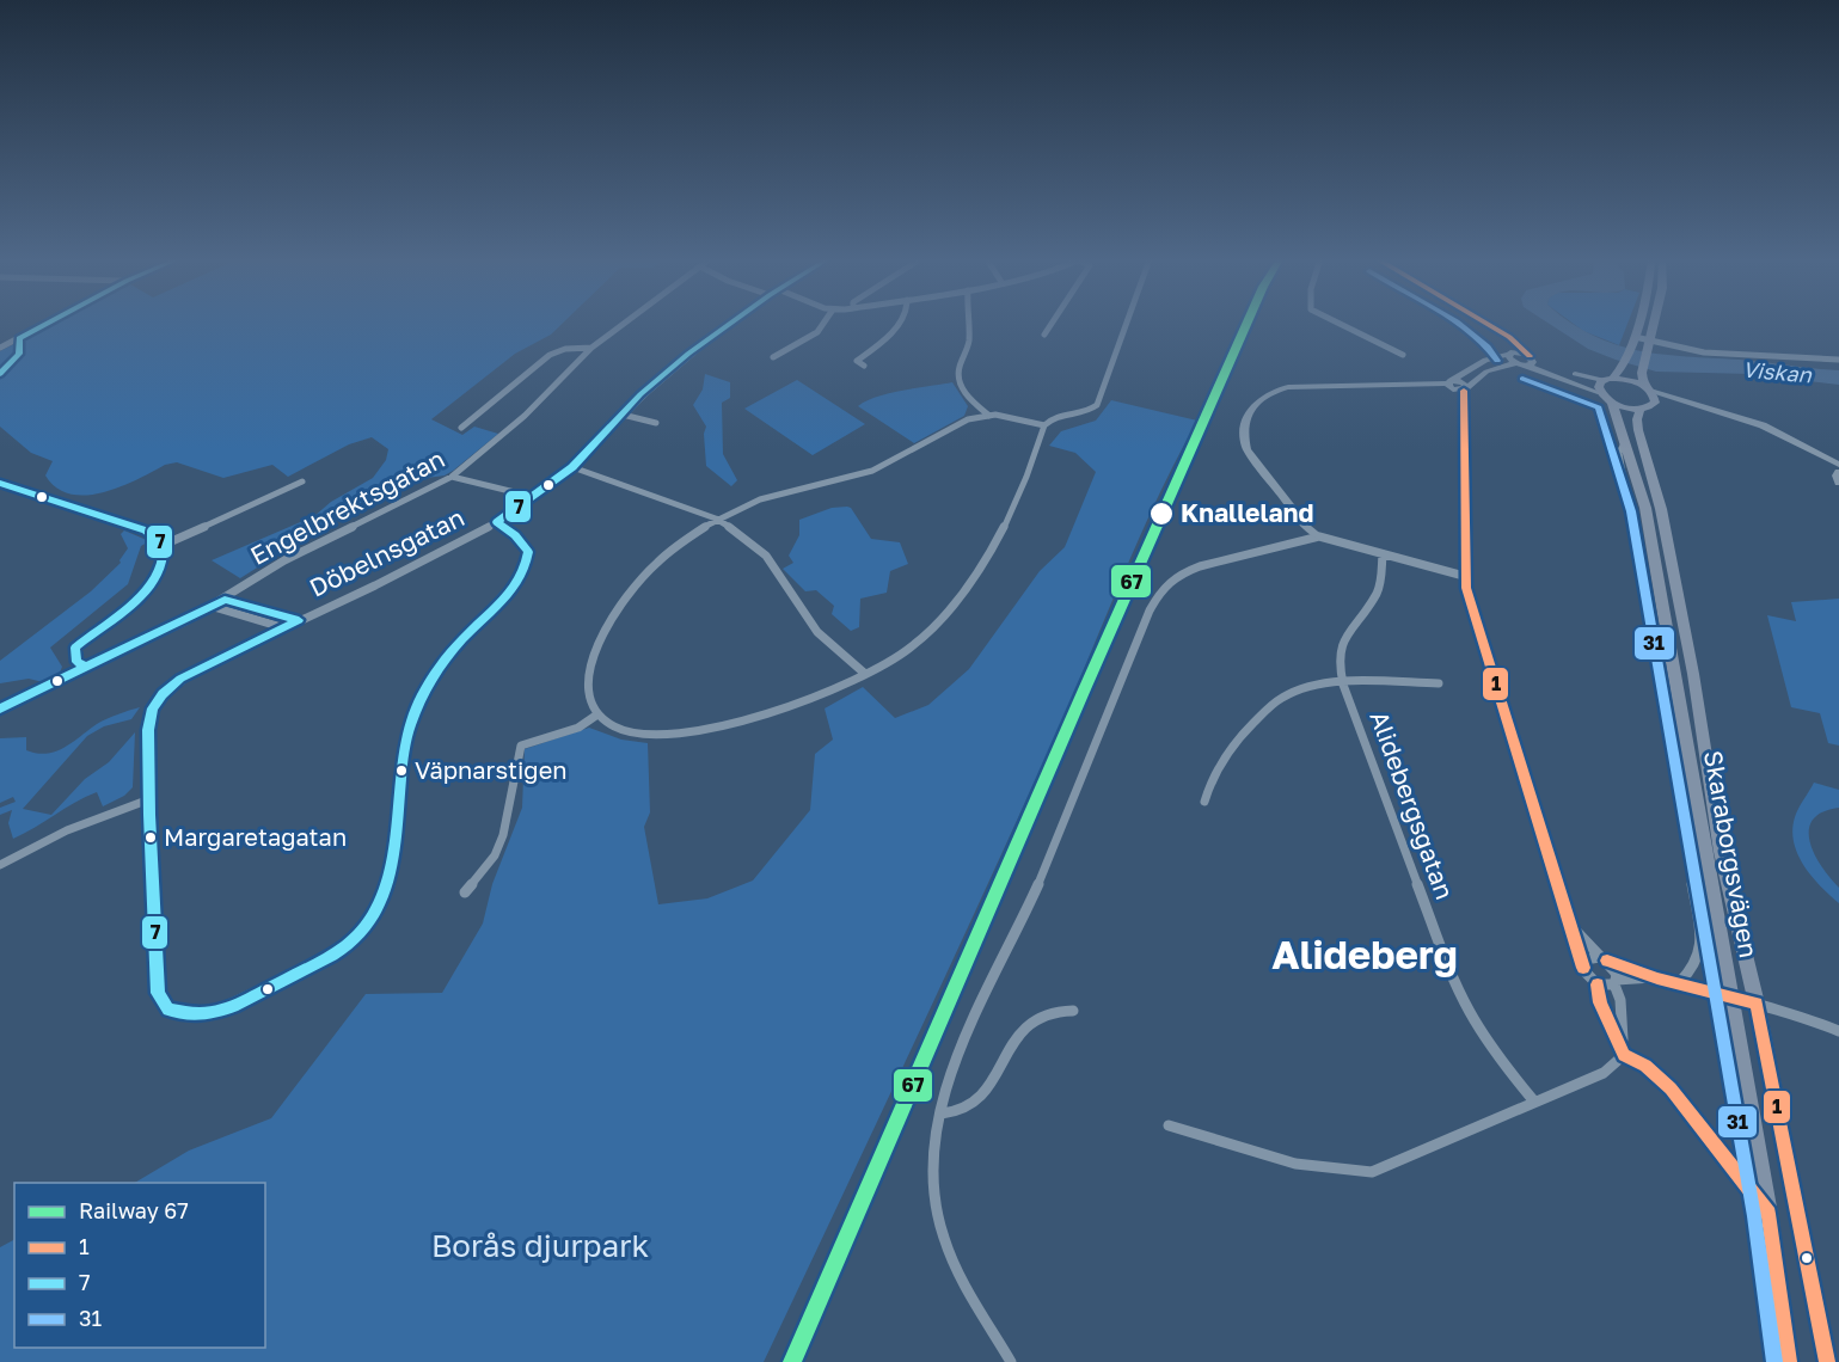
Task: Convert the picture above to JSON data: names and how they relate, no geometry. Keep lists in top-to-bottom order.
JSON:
{
  "streets": {
    "main road": ["Skaraborgsvägen"],
    "street": ["Engelbrektsgatan", "Döbelnsgatan", "Alidebergsgatan"]
  },
  "districts": ["Alideberg"],
  "water": ["Viskan"],
  "parks": ["Borås djurpark"],
  "places": ["Knalleland", "Väpnarstigen", "Margaretagatan"],
  "lines": [
    "rail line 67",
    "transit line 1",
    "transit line 7",
    "transit line 31"
  ],
  "legend": [
    "Railway 67",
    "1",
    "7",
    "31"
  ]
}
